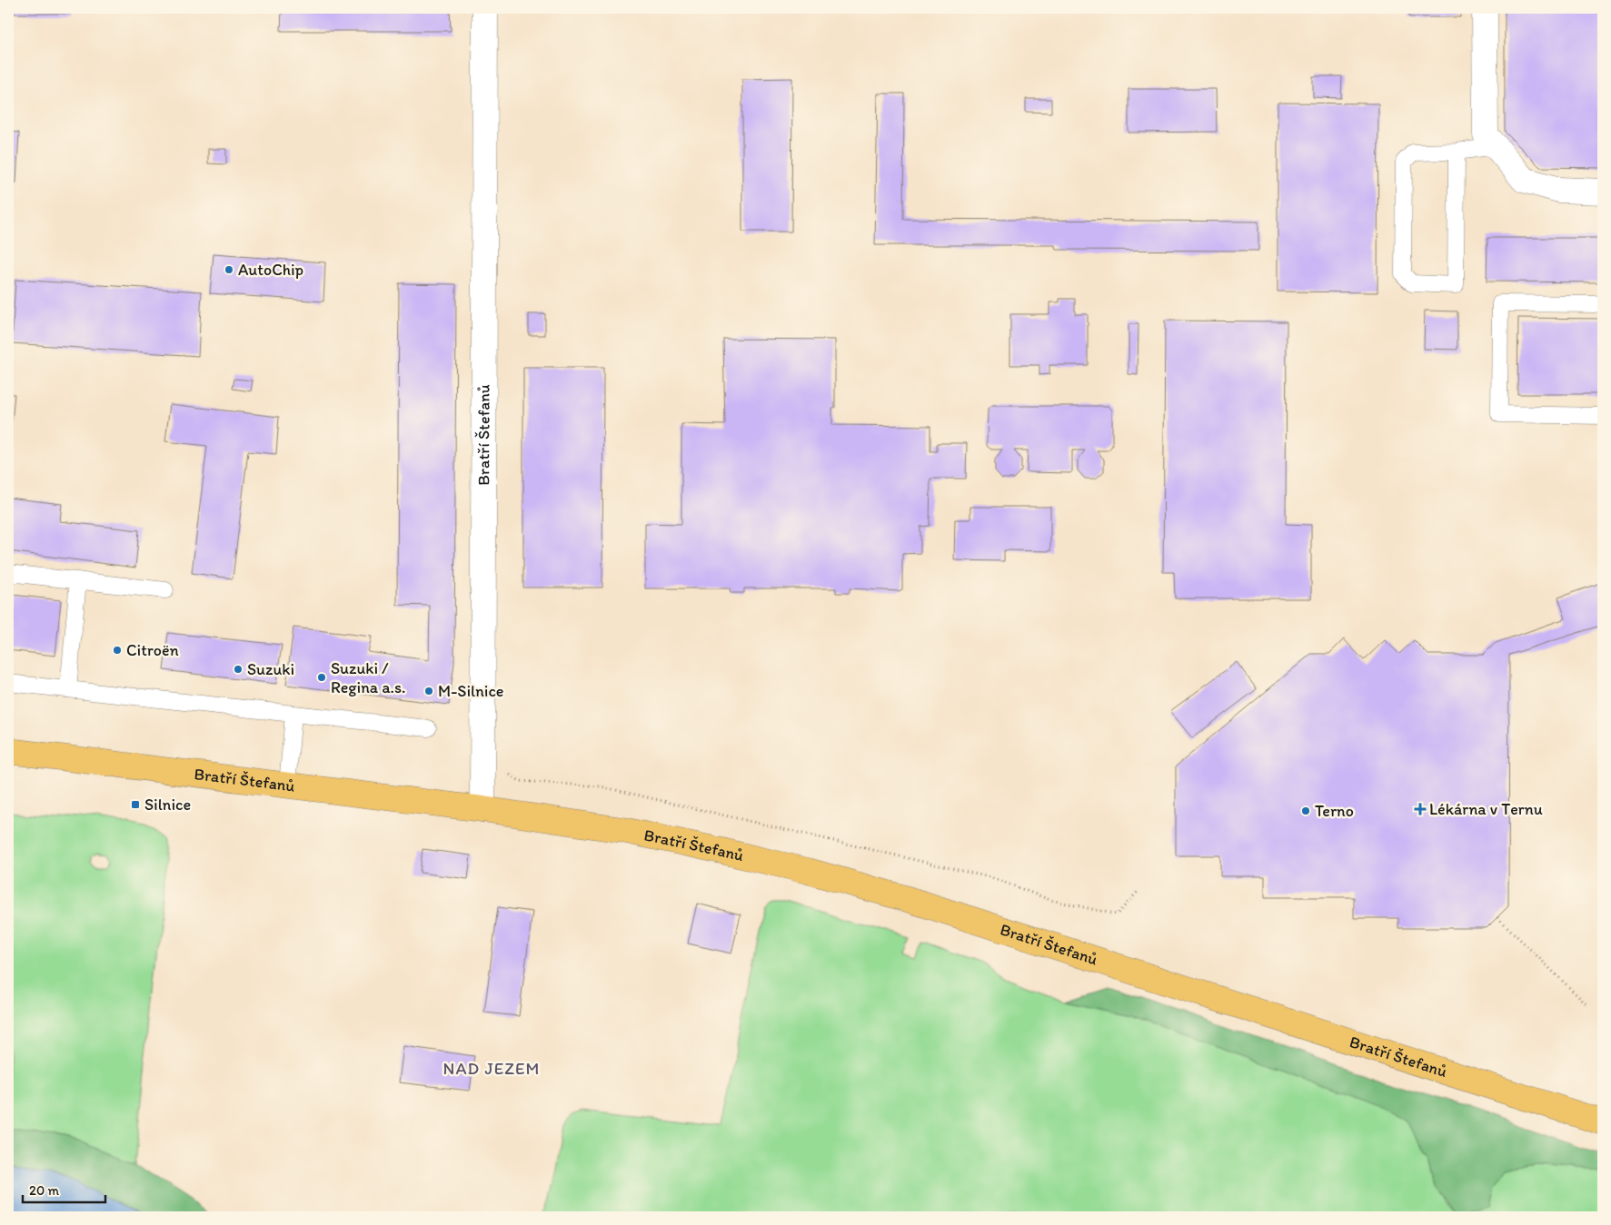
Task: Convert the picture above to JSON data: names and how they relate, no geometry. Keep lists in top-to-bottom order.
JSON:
{
  "streets": {
    "main road": ["Bratří Štefanů"]
  },
  "districts": ["NAD JEZEM"],
  "places": {
    "other": [
      "AutoChip",
      "Citroën",
      "Suzuki",
      "Suzuki / Regina a.s.",
      "M-Silnice",
      "Terno"
    ],
    "transit": ["Silnice"],
    "health": ["Lékárna v Ternu"]
  },
  "scale_bar": "20 m"
}
